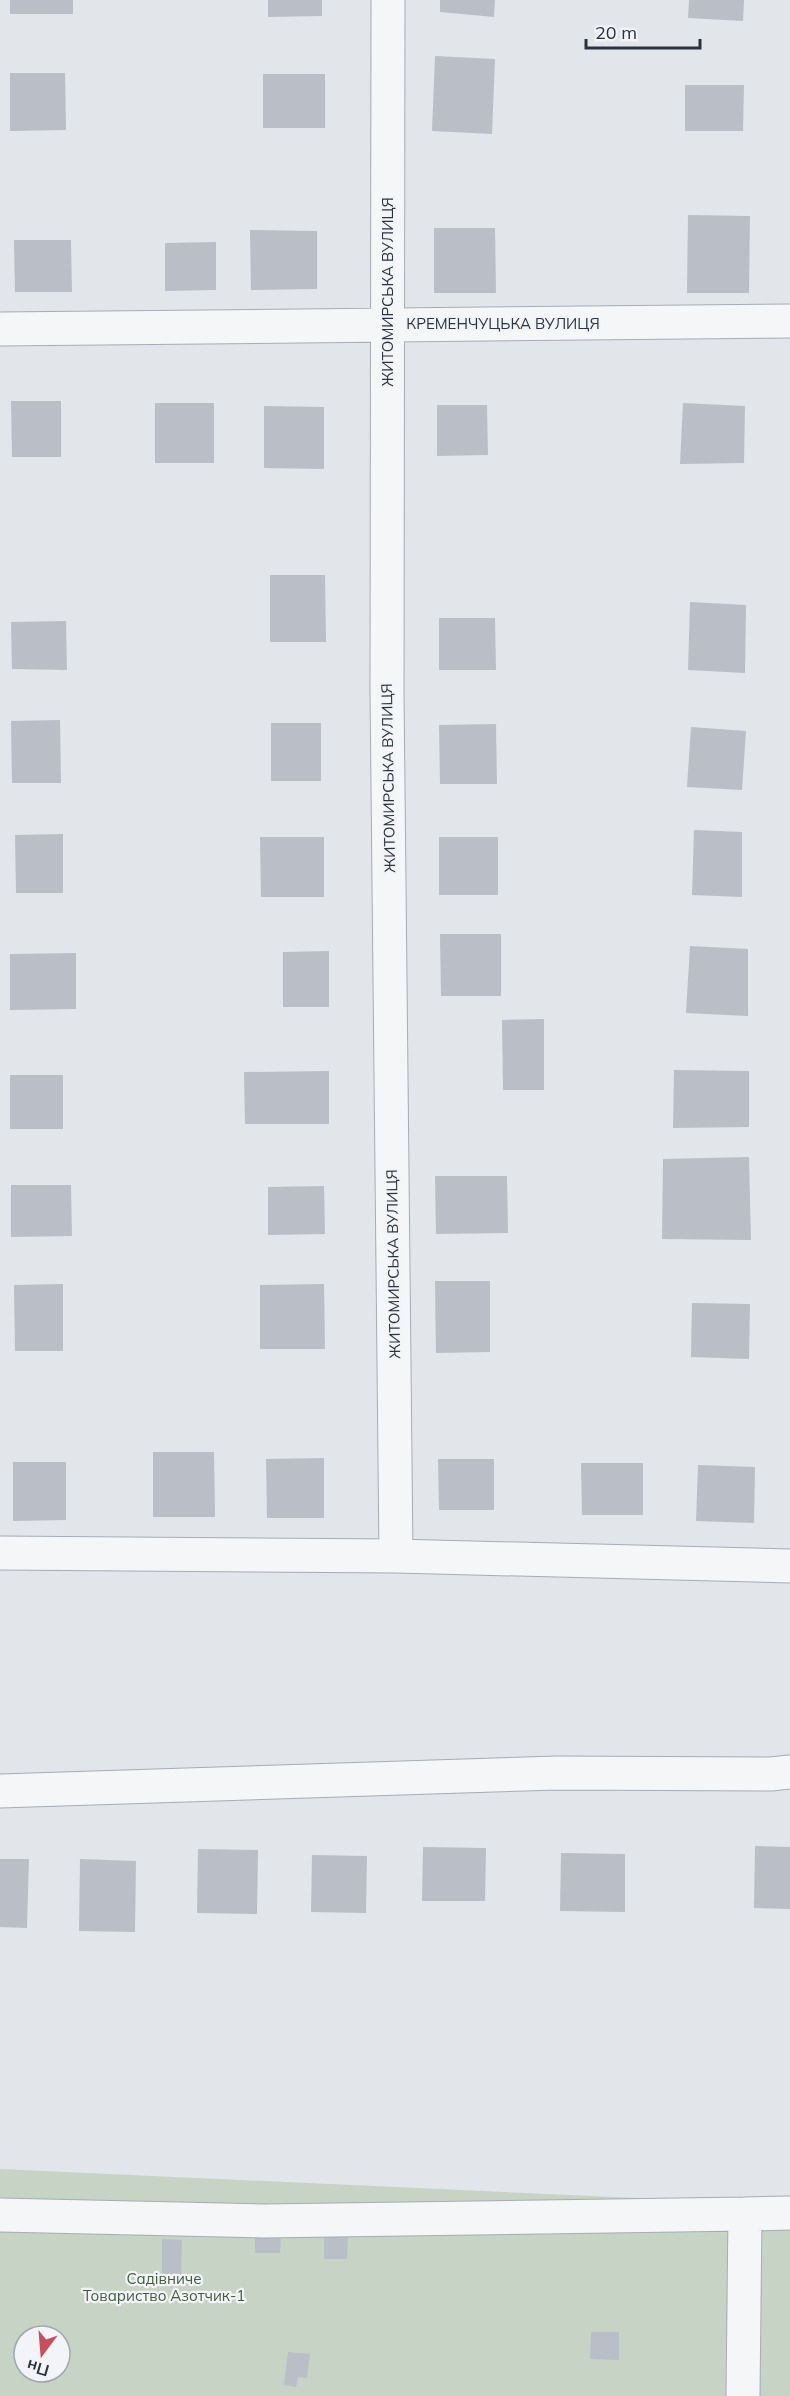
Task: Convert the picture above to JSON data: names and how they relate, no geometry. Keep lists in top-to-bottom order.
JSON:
{
  "streets": {
    "street": ["ЖИТОМИРСЬКА ВУЛИЦЯ", "КРЕМЕНЧУЦЬКА ВУЛИЦЯ"]
  },
  "crossings": [
    ["ЖИТОМИРСЬКА ВУЛИЦЯ", "КРЕМЕНЧУЦЬКА ВУЛИЦЯ"]
  ],
  "parks": ["Садівниче Товариство Азотчик-1"],
  "scale_bar": "20 m",
  "north": "bottom"
}
